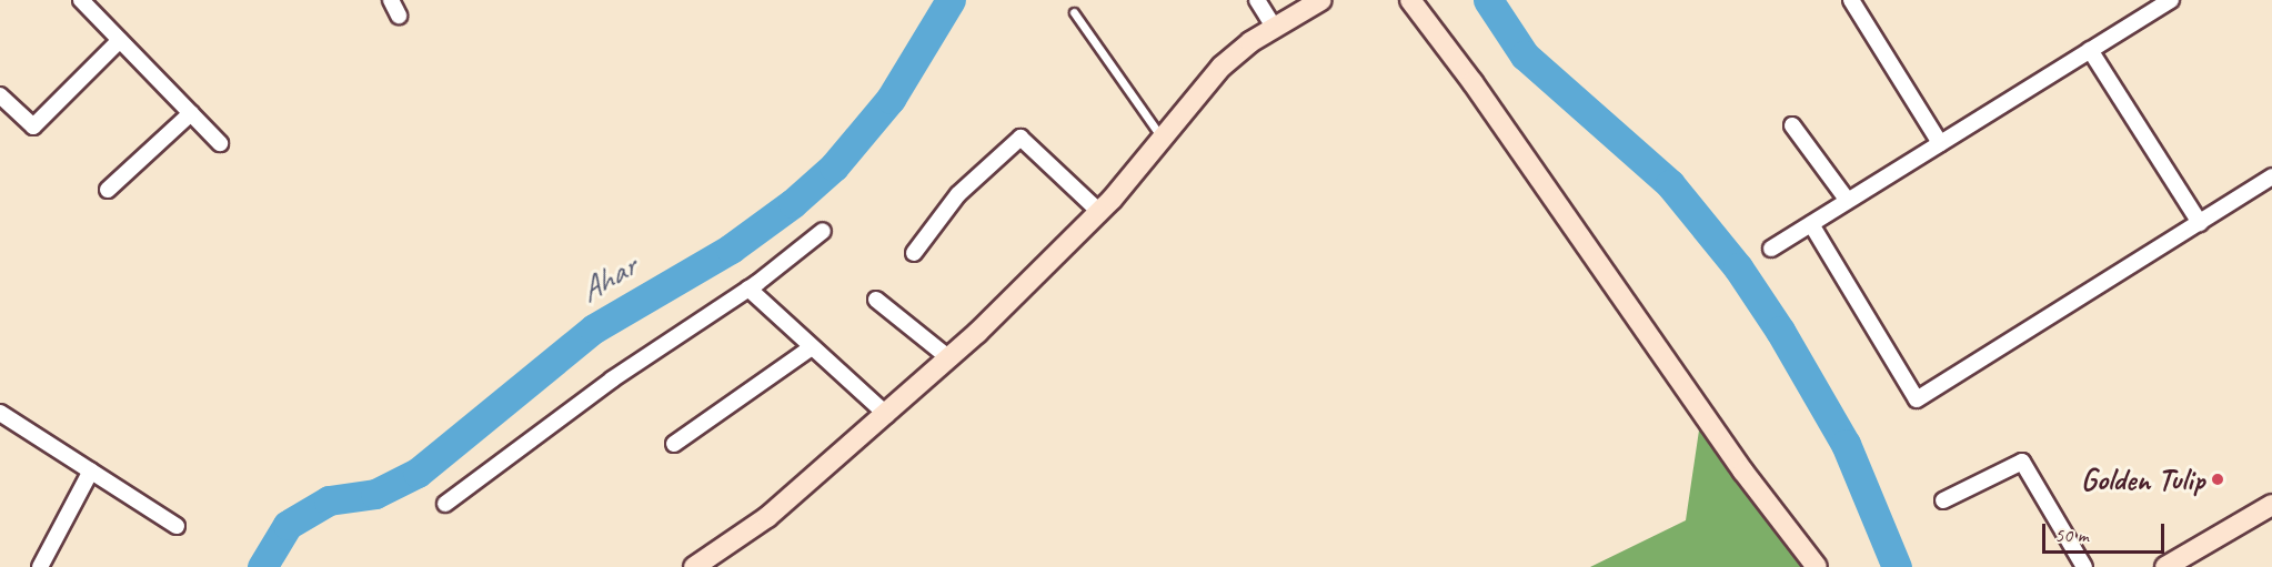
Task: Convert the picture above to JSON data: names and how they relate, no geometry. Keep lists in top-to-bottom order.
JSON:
{
  "water": ["Ahar"],
  "places": ["Golden Tulip"],
  "scale_bar": "50 m"
}
